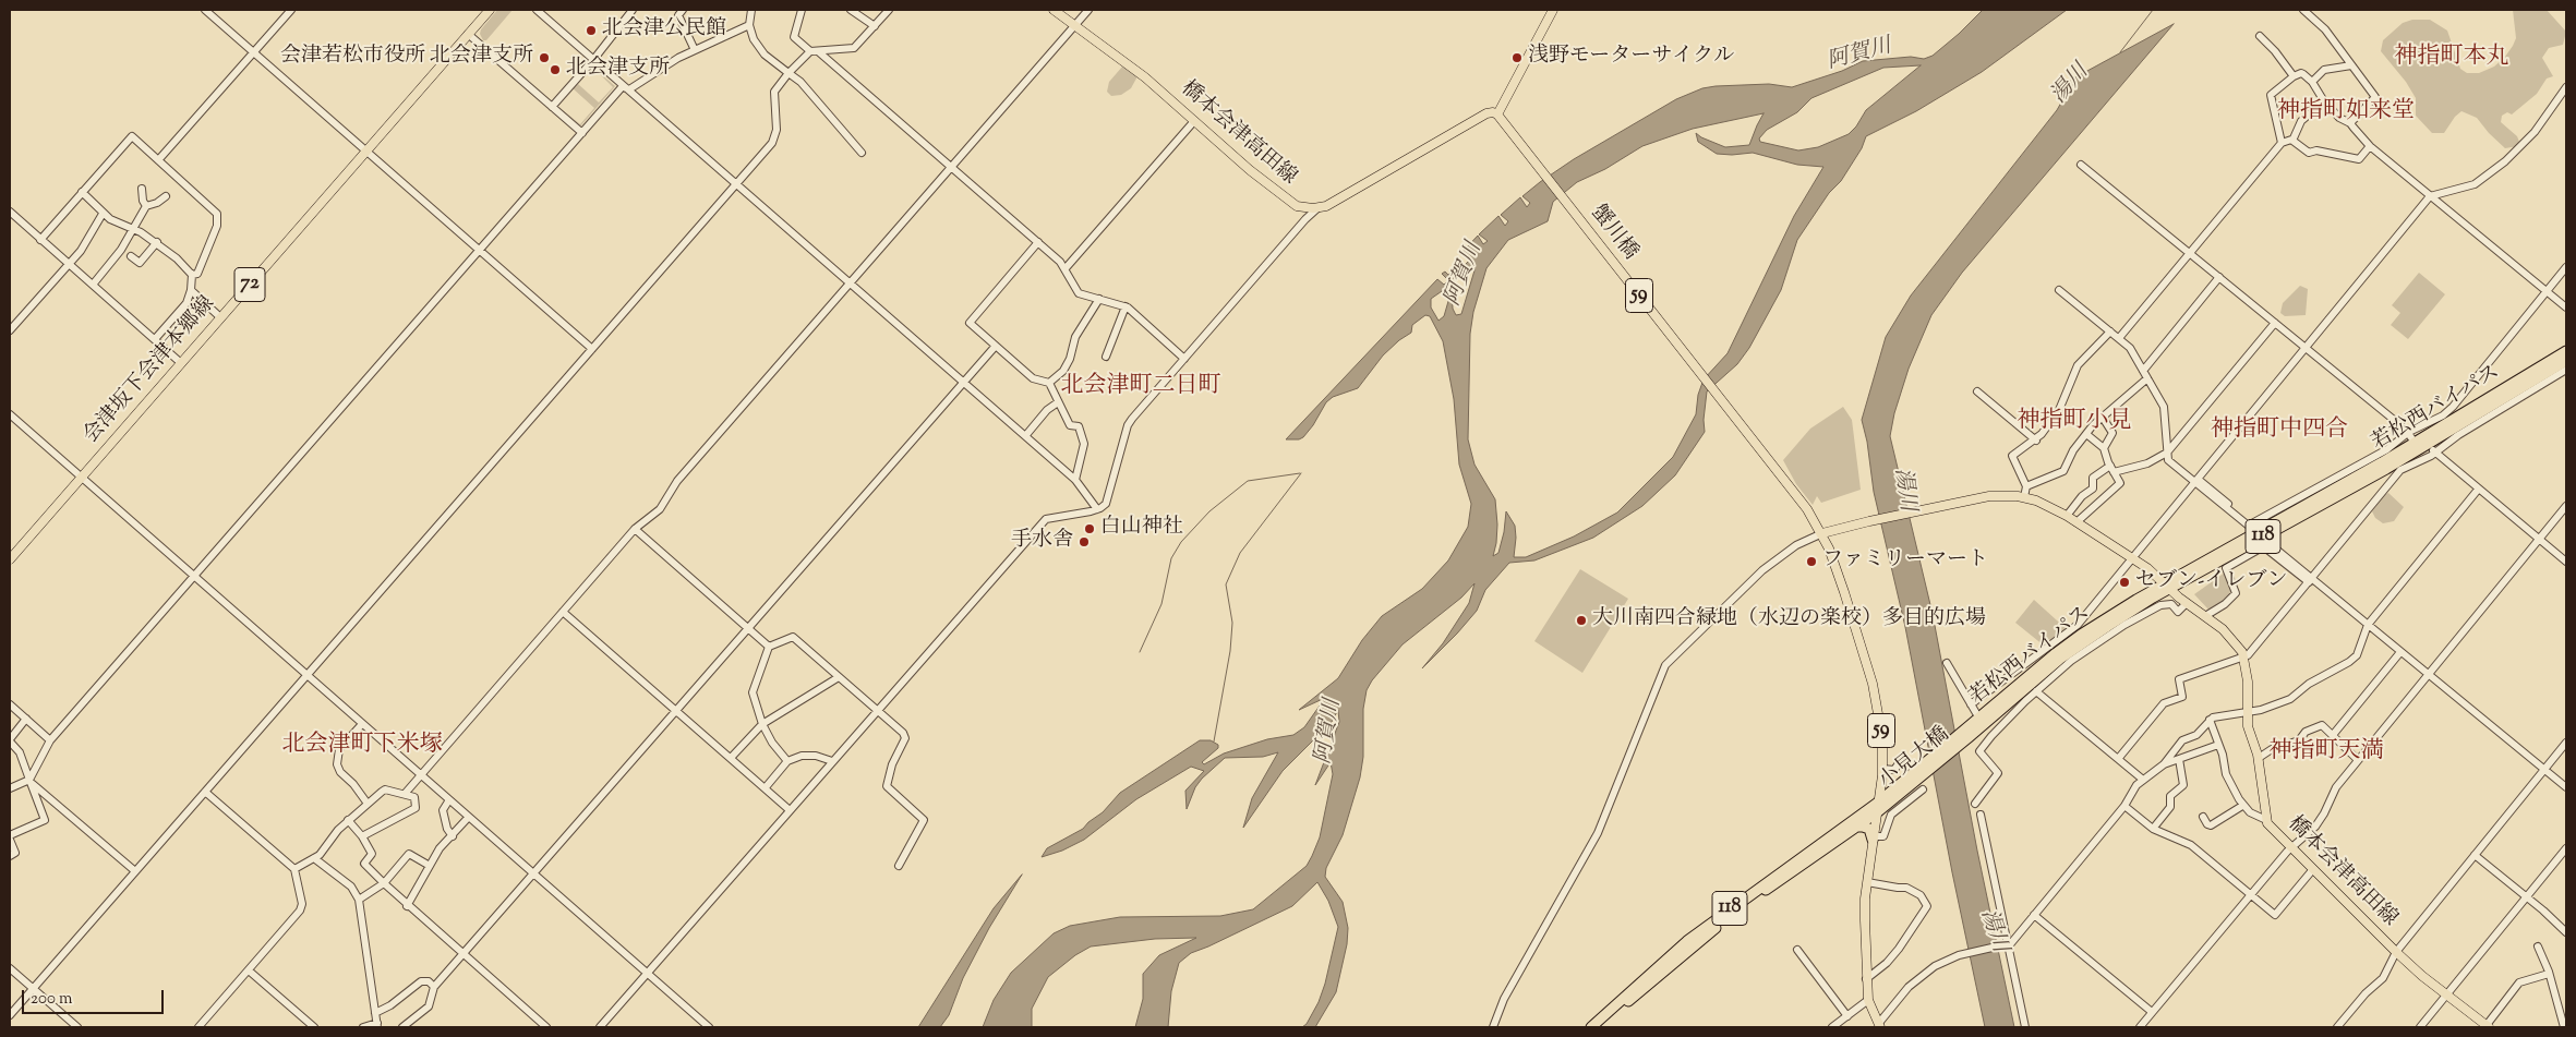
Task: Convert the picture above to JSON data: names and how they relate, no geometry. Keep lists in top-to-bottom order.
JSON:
{
  "streets": {
    "highway": ["若松西バイパス", "118", "小見大橋"],
    "main road": [
      "橋本会津高田線",
      "蟹川橋",
      "72",
      "59",
      "会津坂下会津本郷線"
    ]
  },
  "crossings": [
    ["橋本会津高田線", "蟹川橋"],
    ["橋本会津高田線", "59"],
    ["橋本会津高田線", "若松西バイパス"],
    ["蟹川橋", "59"],
    ["59", "118"],
    ["59", "小見大橋"],
    ["若松西バイパス", "小見大橋"],
    ["118", "小見大橋"]
  ],
  "districts": [
    "神指町本丸",
    "神指町如来堂",
    "北会津町二日町",
    "神指町小見",
    "神指町中四合",
    "北会津町下米塚",
    "神指町天満"
  ],
  "water": ["阿賀川", "湯川"],
  "places": [
    "北会津公民館",
    "会津若松市役所 北会津支所",
    "浅野モーターサイクル",
    "北会津支所",
    "白山神社",
    "手水舎",
    "ファミリーマート",
    "セブン-イレブン",
    "大川南四合緑地（水辺の楽校）多目的広場"
  ],
  "scale_bar": "200 m"
}
